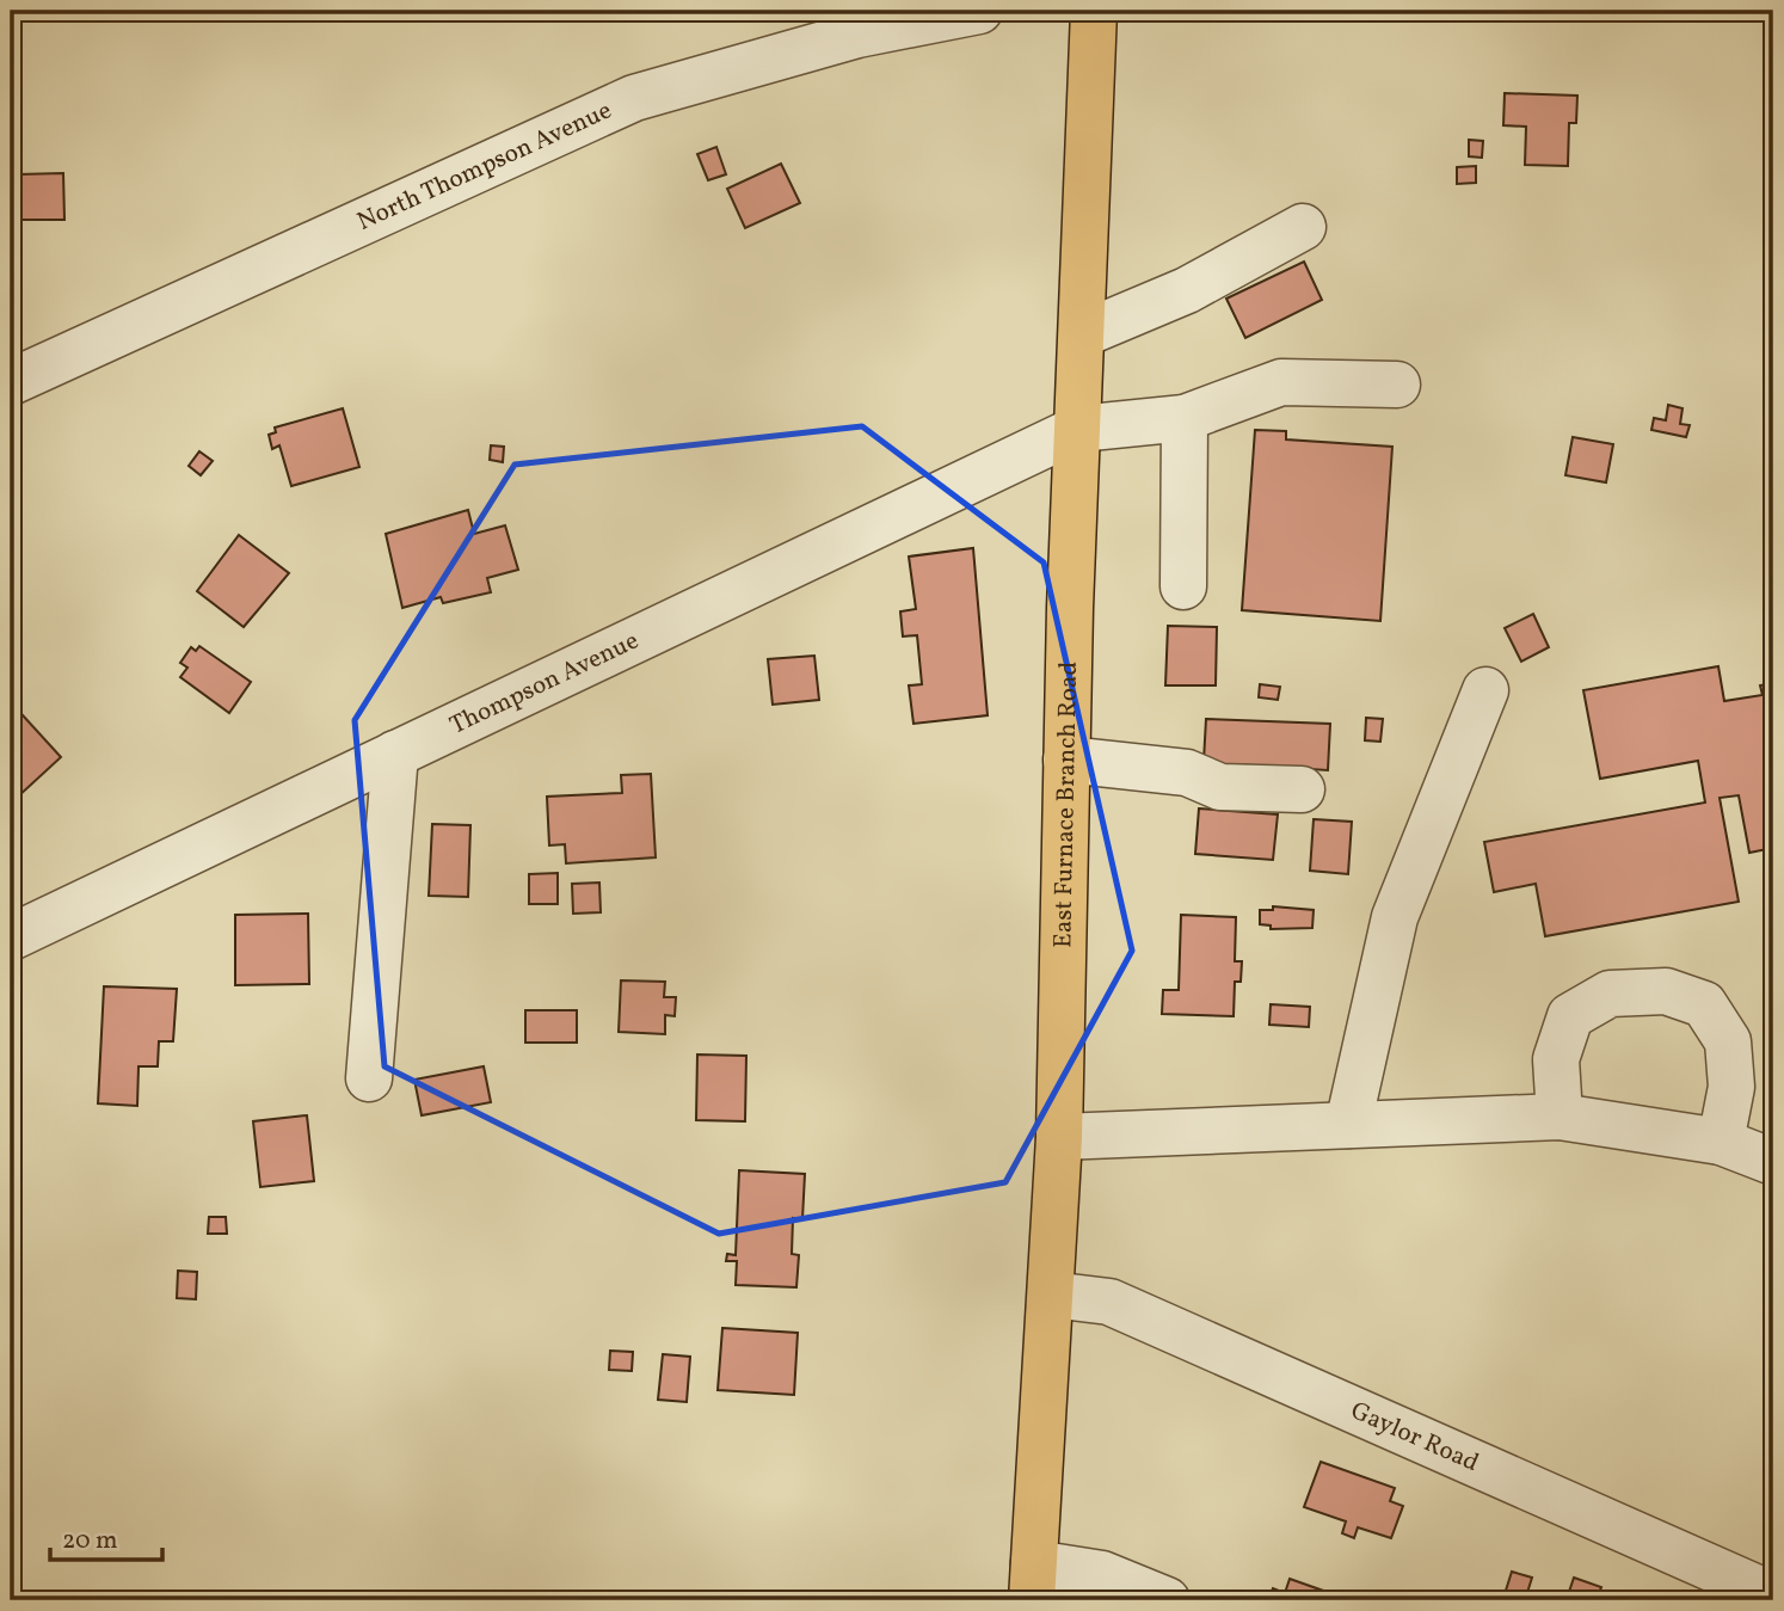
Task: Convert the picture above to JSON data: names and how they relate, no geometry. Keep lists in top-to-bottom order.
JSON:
{
  "streets": {
    "main road": ["East Furnace Branch Road"],
    "street": ["North Thompson Avenue", "Thompson Avenue", "Gaylor Road"]
  },
  "crossings": [
    ["Thompson Avenue", "East Furnace Branch Road"],
    ["East Furnace Branch Road", "Gaylor Road"]
  ],
  "scale_bar": "20 m"
}
